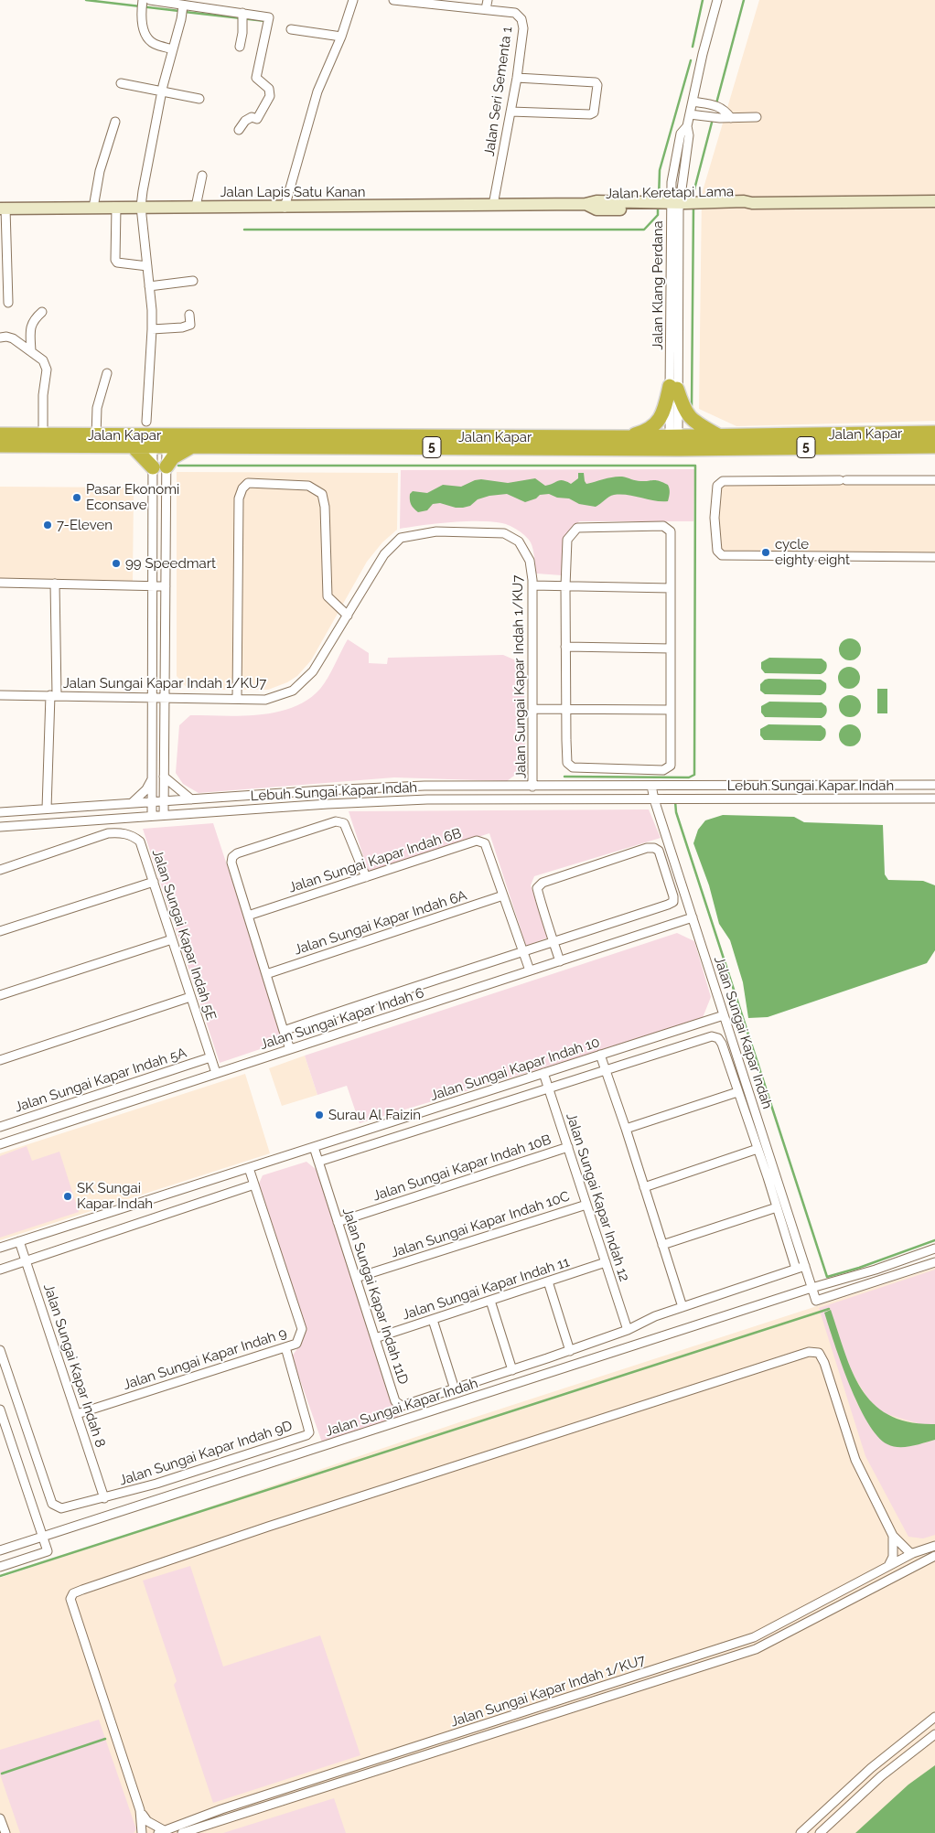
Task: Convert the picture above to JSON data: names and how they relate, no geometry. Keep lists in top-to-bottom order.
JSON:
{
  "streets": {
    "highway": ["Jalan Kapar", "5"],
    "street": [
      "Jalan Seri Sementa 1",
      "Jalan Lapis Satu Kanan",
      "Jalan Keretapi Lama",
      "Jalan Klang Perdana",
      "Jalan Sungai Kapar Indah 1/KU7",
      "Lebuh Sungai Kapar Indah",
      "Jalan Sungai Kapar Indah 6B",
      "Jalan Sungai Kapar Indah 6A",
      "Jalan Sungai Kapar Indah 5E",
      "Jalan Sungai Kapar Indah 6",
      "Jalan Sungai Kapar Indah",
      "Jalan Sungai Kapar Indah 10",
      "Jalan Sungai Kapar Indah 5A",
      "Jalan Sungai Kapar Indah 10B",
      "Jalan Sungai Kapar Indah 12",
      "Jalan Sungai Kapar Indah 10C",
      "Jalan Sungai Kapar Indah 11",
      "Jalan Sungai Kapar Indah 11D",
      "Jalan Sungai Kapar Indah 9",
      "Jalan Sungai Kapar Indah 8",
      "Jalan Sungai Kapar Indah 9D"
    ]
  },
  "crossings": [
    ["Jalan Seri Sementa 1", "Jalan Lapis Satu Kanan"],
    ["Jalan Lapis Satu Kanan", "Jalan Keretapi Lama"],
    ["Jalan Keretapi Lama", "Jalan Klang Perdana"],
    ["Jalan Klang Perdana", "Jalan Kapar"],
    ["Jalan Sungai Kapar Indah 1/KU7", "Lebuh Sungai Kapar Indah"],
    ["Lebuh Sungai Kapar Indah", "Jalan Sungai Kapar Indah"],
    ["Jalan Sungai Kapar Indah 6B", "Jalan Sungai Kapar Indah 6A"],
    ["Jalan Sungai Kapar Indah 6B", "Jalan Sungai Kapar Indah 6"],
    ["Jalan Sungai Kapar Indah 6A", "Jalan Sungai Kapar Indah 6"],
    ["Jalan Sungai Kapar Indah 5E", "Jalan Sungai Kapar Indah 6"],
    ["Jalan Sungai Kapar Indah 5E", "Jalan Sungai Kapar Indah 5A"],
    ["Jalan Sungai Kapar Indah 6", "Jalan Sungai Kapar Indah"],
    ["Jalan Sungai Kapar Indah", "Jalan Sungai Kapar Indah 10"],
    ["Jalan Sungai Kapar Indah", "Jalan Sungai Kapar Indah 11D"],
    ["Jalan Sungai Kapar Indah 10", "Jalan Sungai Kapar Indah 12"],
    ["Jalan Sungai Kapar Indah 10", "Jalan Sungai Kapar Indah 11D"],
    ["Jalan Sungai Kapar Indah 10", "Jalan Sungai Kapar Indah 9"],
    ["Jalan Sungai Kapar Indah 10", "Jalan Sungai Kapar Indah 8"],
    ["Jalan Sungai Kapar Indah 10B", "Jalan Sungai Kapar Indah 12"],
    ["Jalan Sungai Kapar Indah 10B", "Jalan Sungai Kapar Indah 11D"],
    ["Jalan Sungai Kapar Indah 12", "Jalan Sungai Kapar Indah 10C"],
    ["Jalan Sungai Kapar Indah 12", "Jalan Sungai Kapar Indah 11"],
    ["Jalan Sungai Kapar Indah 12", "Jalan Sungai Kapar Indah 11D"],
    ["Jalan Sungai Kapar Indah 10C", "Jalan Sungai Kapar Indah 11D"],
    ["Jalan Sungai Kapar Indah 11", "Jalan Sungai Kapar Indah 11D"],
    ["Jalan Sungai Kapar Indah 9", "Jalan Sungai Kapar Indah 8"],
    ["Jalan Sungai Kapar Indah 9", "Jalan Sungai Kapar Indah 9D"],
    ["Jalan Sungai Kapar Indah 8", "Jalan Sungai Kapar Indah 9D"]
  ],
  "places": [
    "Pasar Ekonomi Econsave",
    "7-Eleven",
    "cycle eighty eight",
    "99 Speedmart",
    "Surau Al Faizin",
    "SK Sungai Kapar Indah"
  ]
}
